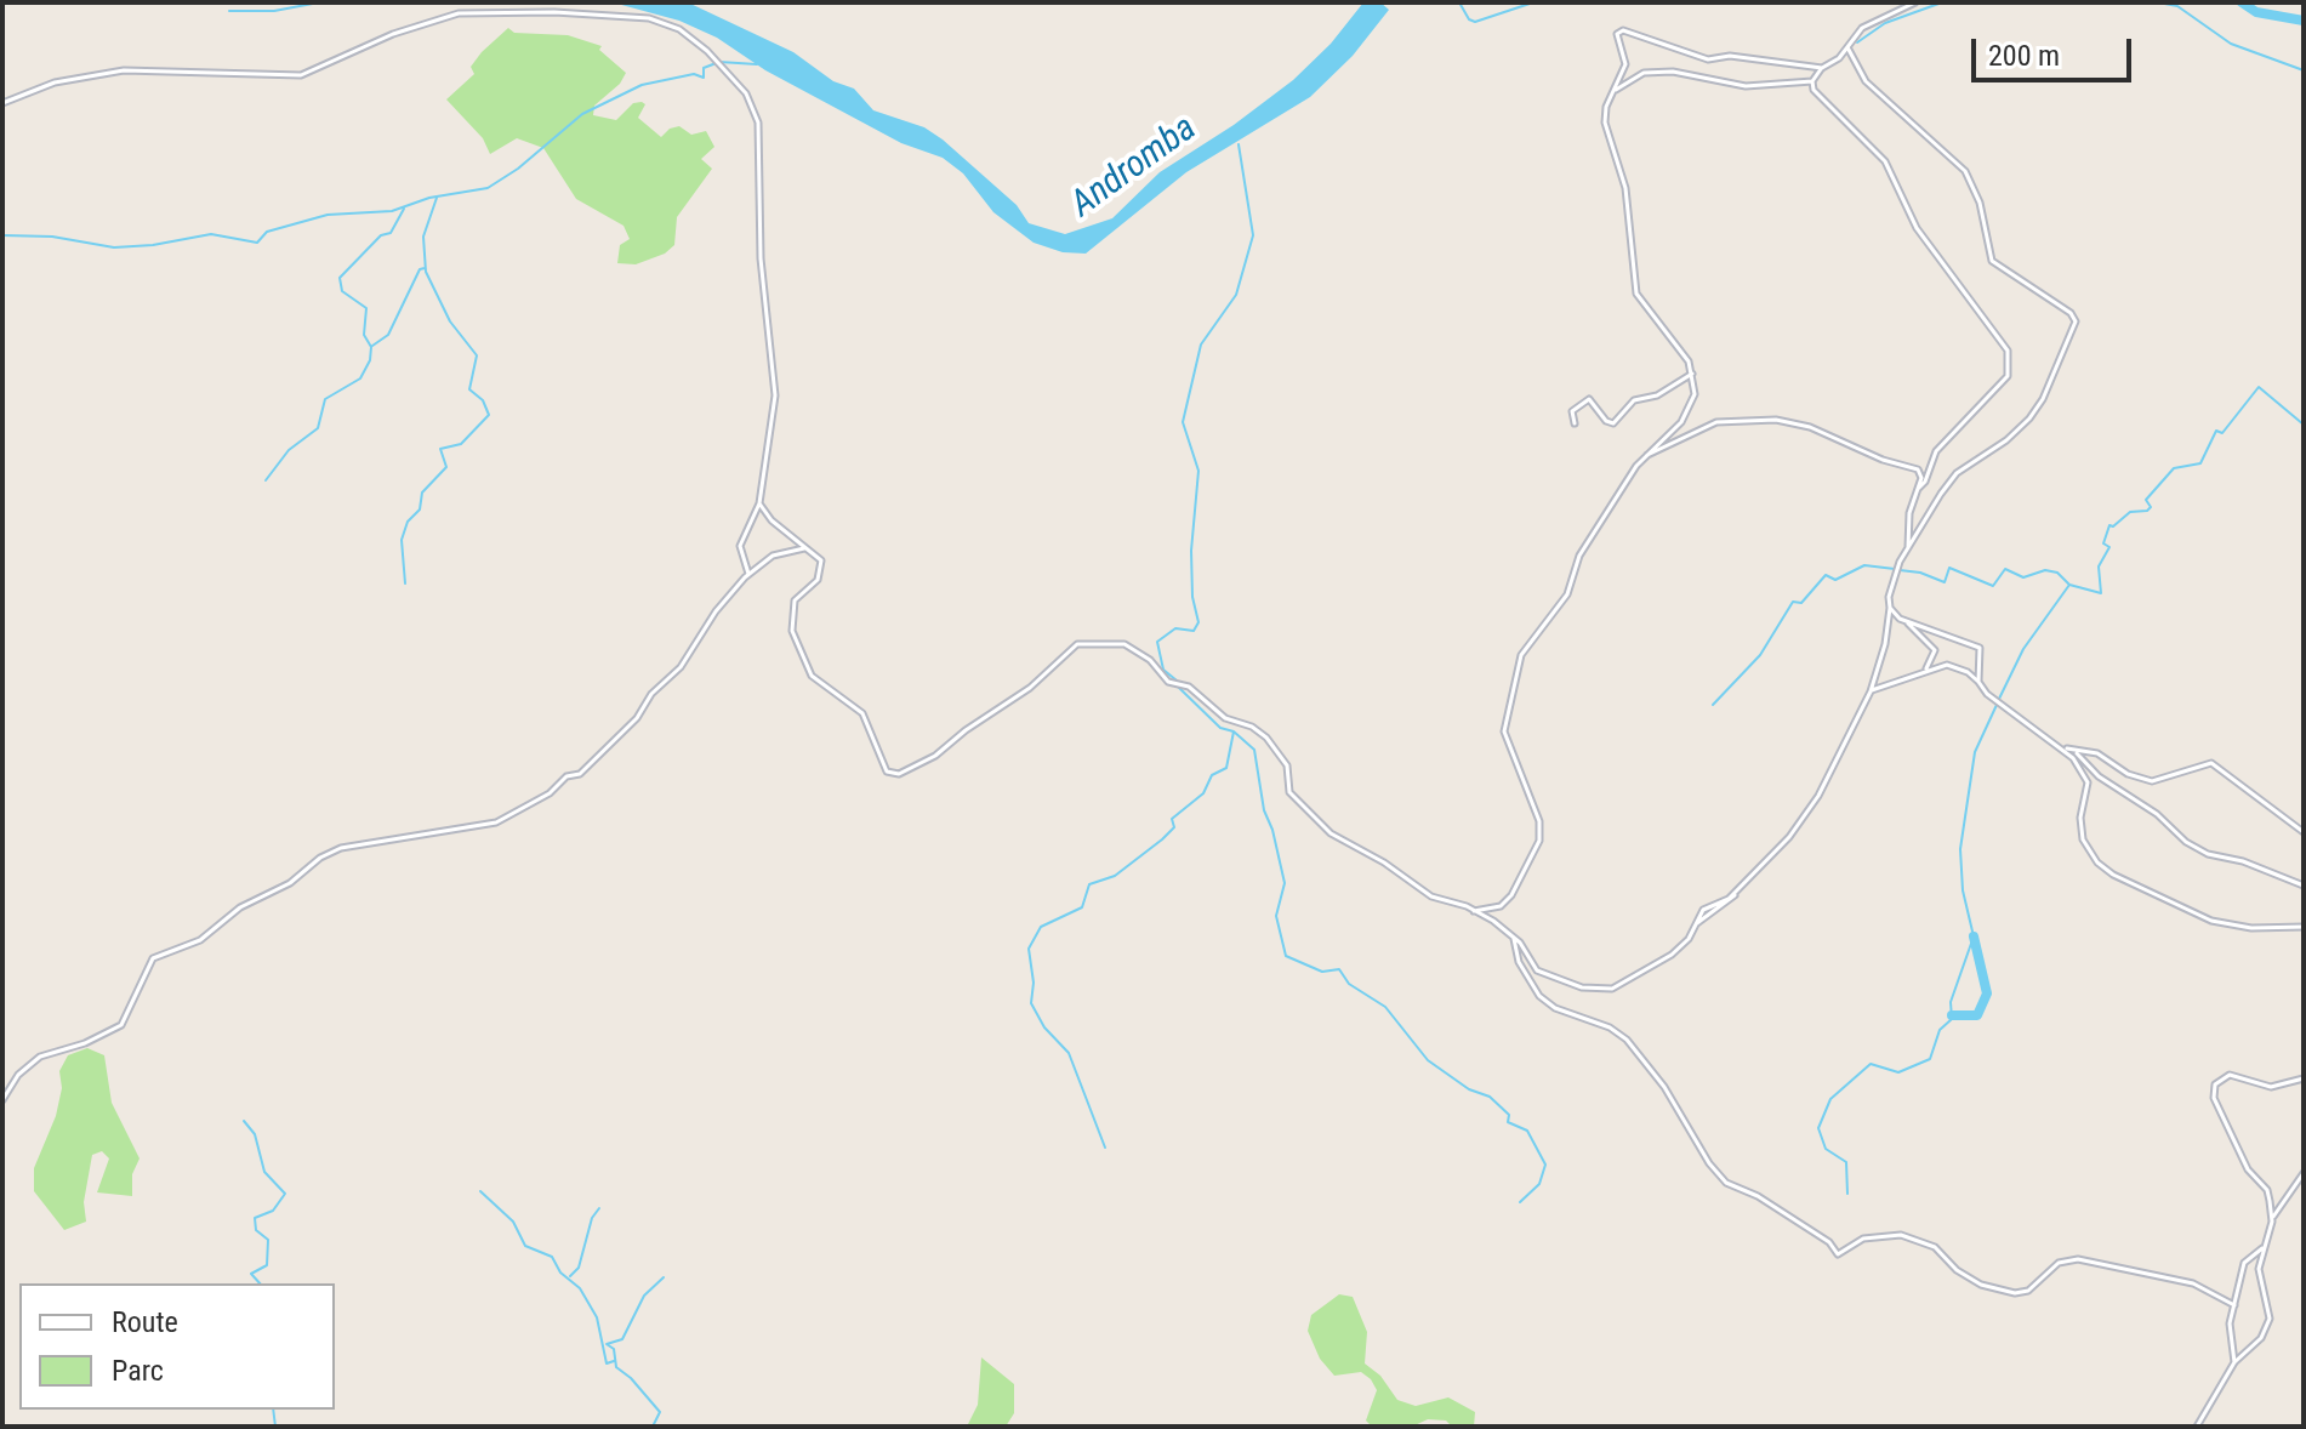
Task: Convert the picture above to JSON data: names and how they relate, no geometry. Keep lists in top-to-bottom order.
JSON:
{
  "water": ["Andromba"],
  "legend": ["Route", "Parc"],
  "scale_bar": "200 m"
}
